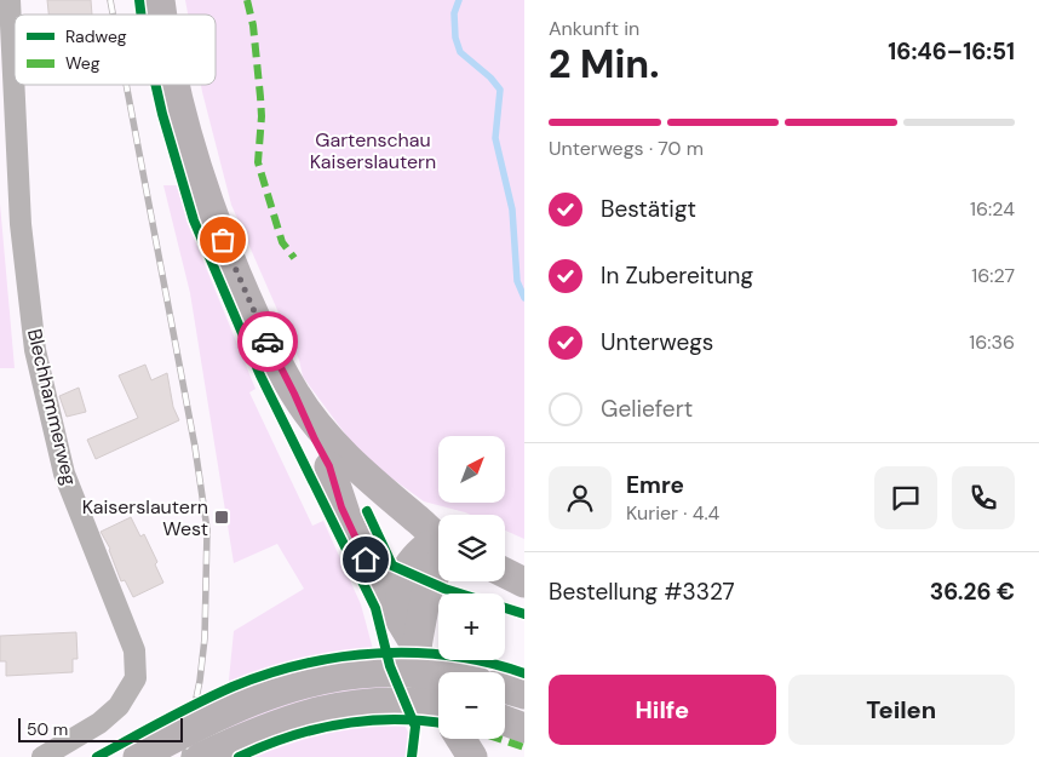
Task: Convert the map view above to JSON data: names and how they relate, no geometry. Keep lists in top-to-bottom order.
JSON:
{
  "streets": {
    "street": ["Blechhammerweg"]
  },
  "parks": ["Gartenschau Kaiserslautern"],
  "places": {
    "transit": ["Kaiserslautern West"]
  },
  "legend": ["Radweg", "Weg"],
  "scale_bar": "50 m",
  "north": "top right",
  "page": {
    "heading": ["2 Min.", "Ankunft in", "16:46–16:51"],
    "panel": [
      "Emre",
      "Kurier · 4.4",
      "Bestellung #3327",
      "36.26 €"
    ],
    "bar": "Unterwegs · 70 m",
    "list": [
      ["Bestätigt", "16:24"],
      ["In Zubereitung", "16:27"],
      ["Unterwegs", "16:36"],
      "Geliefert"
    ],
    "map_buttons": ["+", "−"],
    "buttons": ["Hilfe", "Teilen"],
    "scale": "50 m"
  }
}
